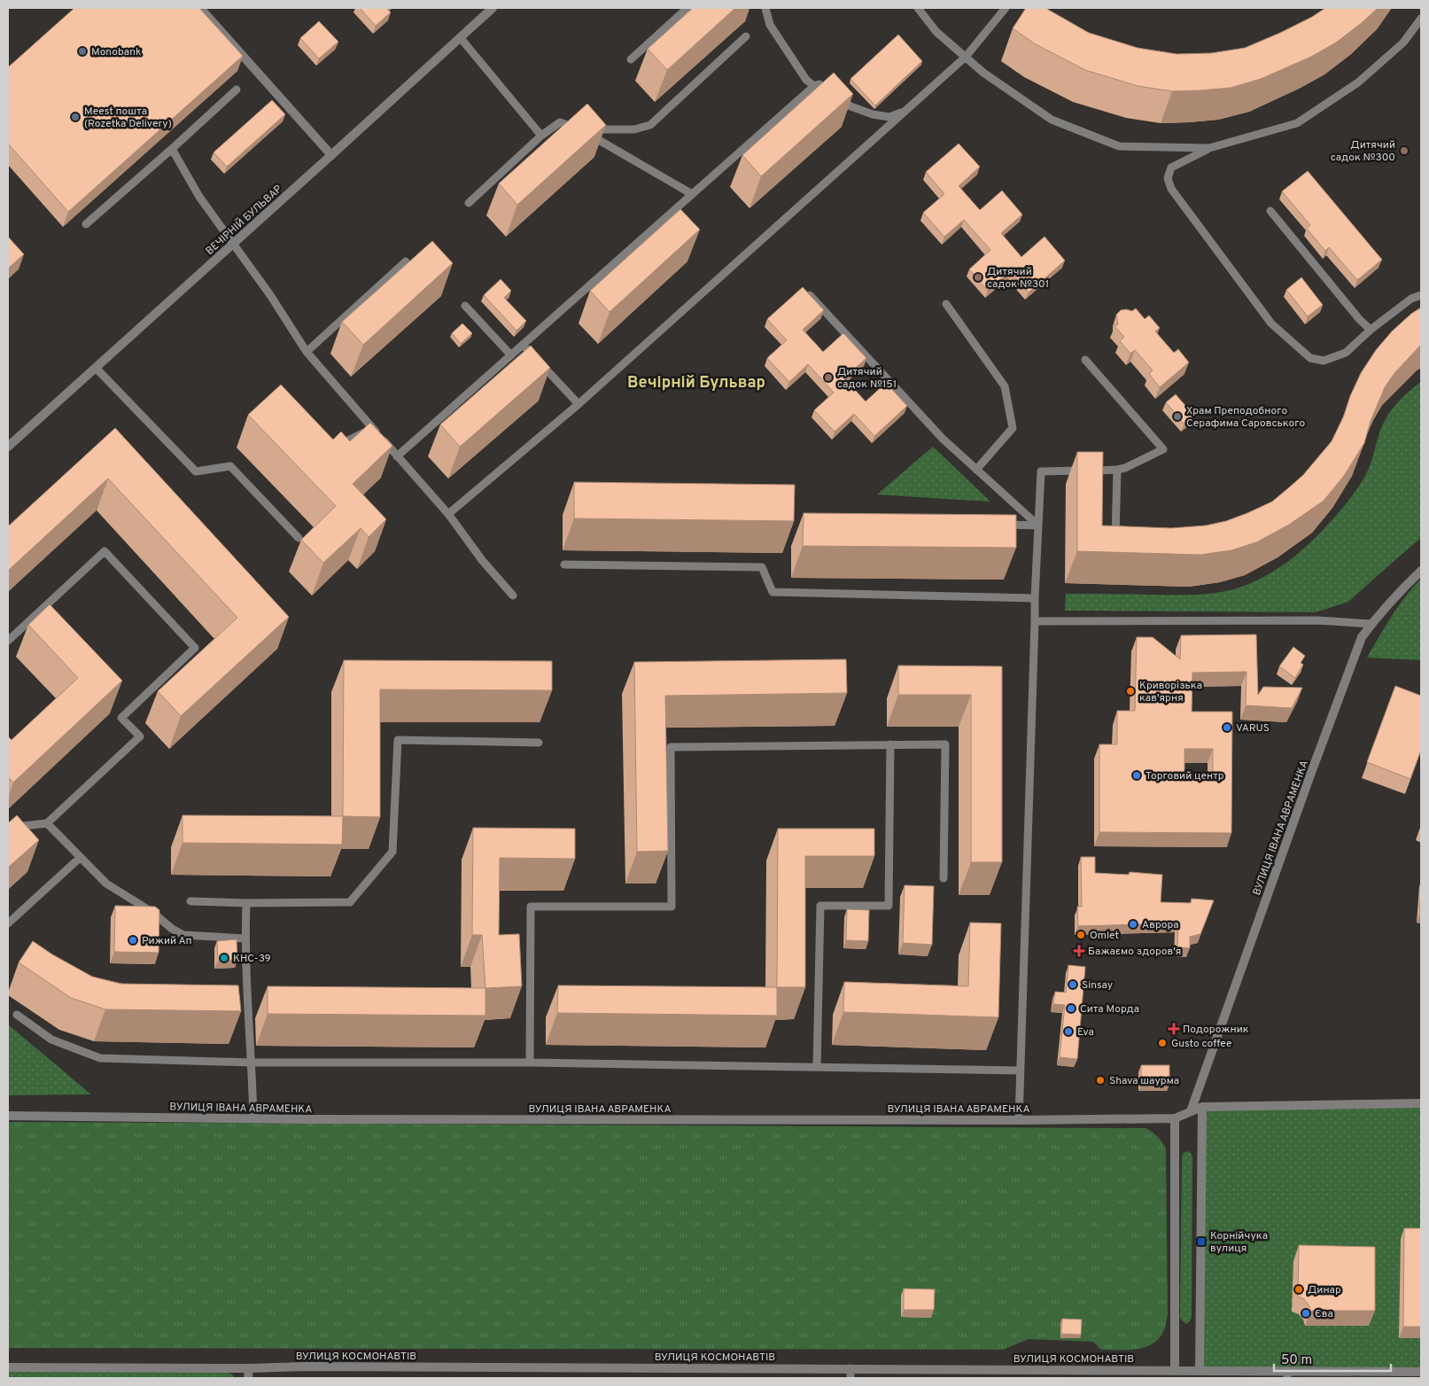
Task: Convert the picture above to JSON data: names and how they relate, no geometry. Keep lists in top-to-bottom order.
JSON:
{
  "streets": {
    "street": ["ВЕЧІРНІЙ БУЛЬВАР", "ВУЛИЦЯ ІВАНА АВРАМЕНКА", "ВУЛИЦЯ КОСМОНАВТІВ"]
  },
  "districts": ["Вечірній Бульвар"],
  "places": {
    "other": [
      "Monobank",
      "Meest пошта (Rozetka Delivery)",
      "Дитячий садок №300",
      "Дитячий садок №301",
      "Дитячий садок №151",
      "Храм Преподобного Серафима Саровського",
      "Криворізька кав'ярня",
      "VARUS",
      "Торговий центр",
      "Аврора",
      "Omlet",
      "Рижий Ап",
      "КНС-39",
      "Sinsay",
      "Сита Морда",
      "Eva",
      "Gusto coffee",
      "Shava шаурма",
      "Динар",
      "Єва"
    ],
    "health": ["Бажаємо здоров'я", "Подорожник"],
    "transit": ["Корнійчука вулиця"]
  },
  "scale_bar": "50 m"
}
